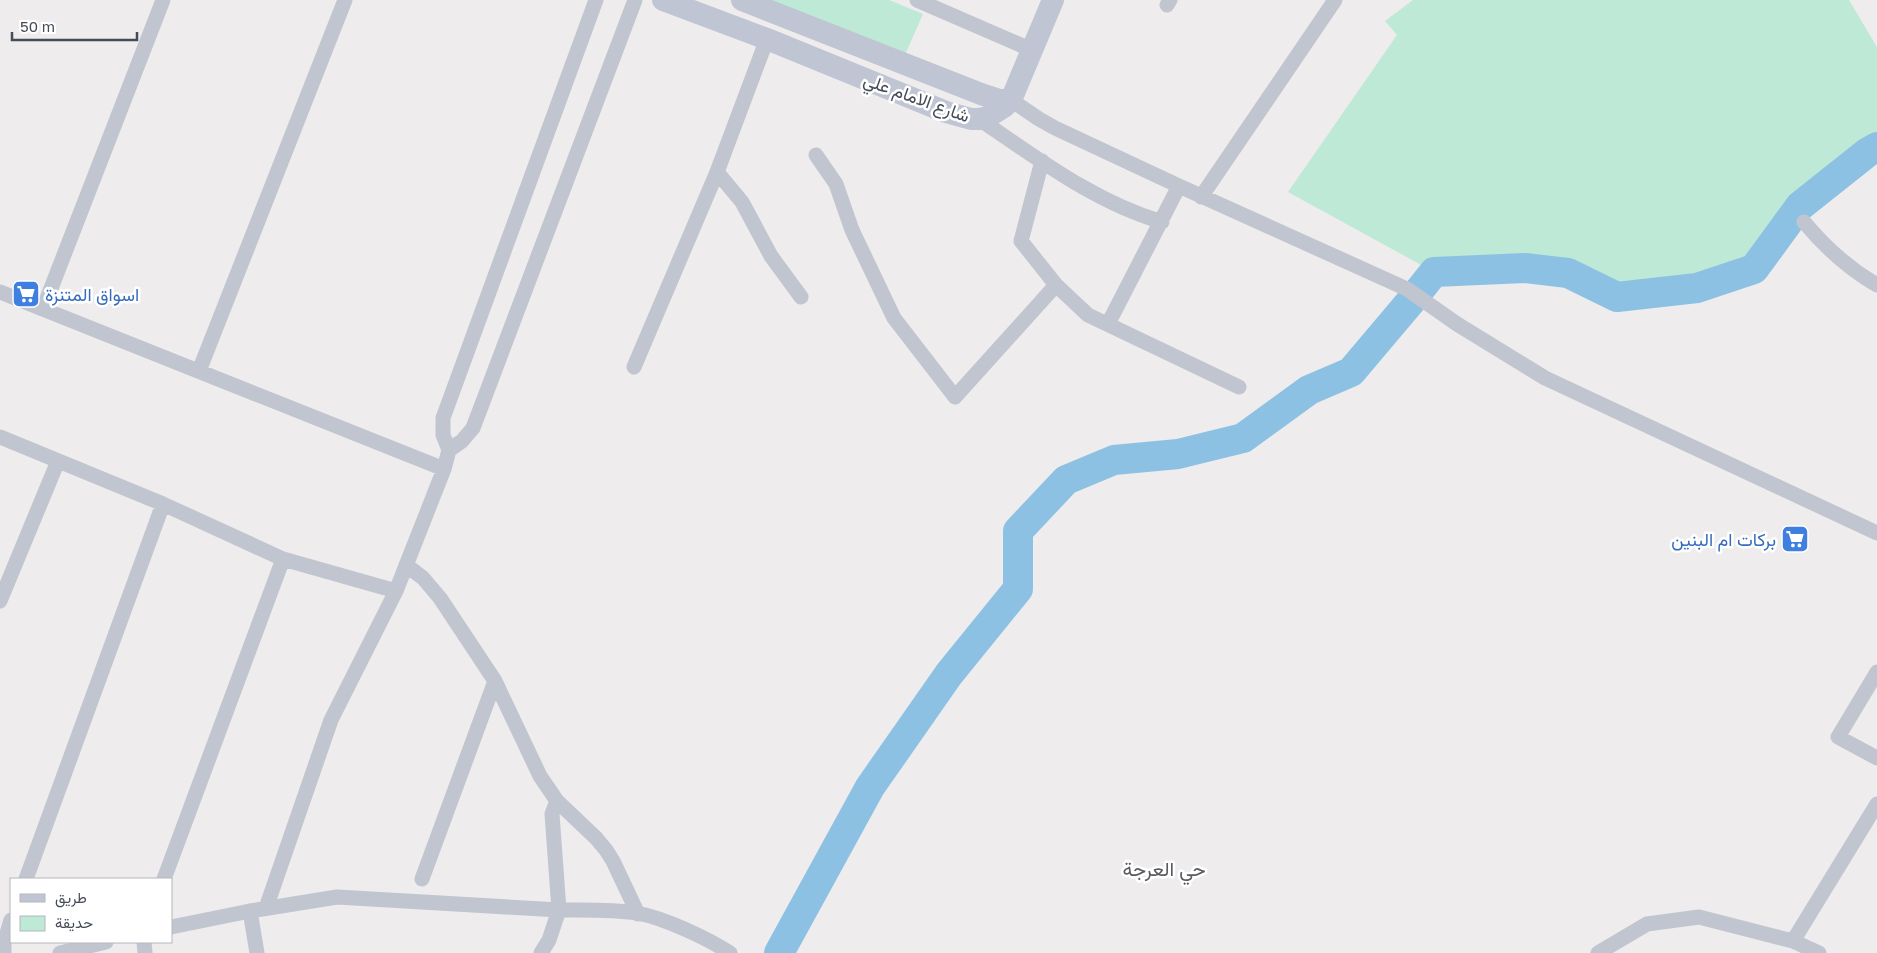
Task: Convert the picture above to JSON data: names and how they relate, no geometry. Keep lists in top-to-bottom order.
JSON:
{
  "streets": {
    "street": ["شارع الامام علي"]
  },
  "districts": ["حي العرجة"],
  "places": {
    "supermarket": ["اسواق المتنزة", "بركات ام البنين"]
  },
  "legend": ["طريق", "حديقة"],
  "scale_bar": "50 m"
}
